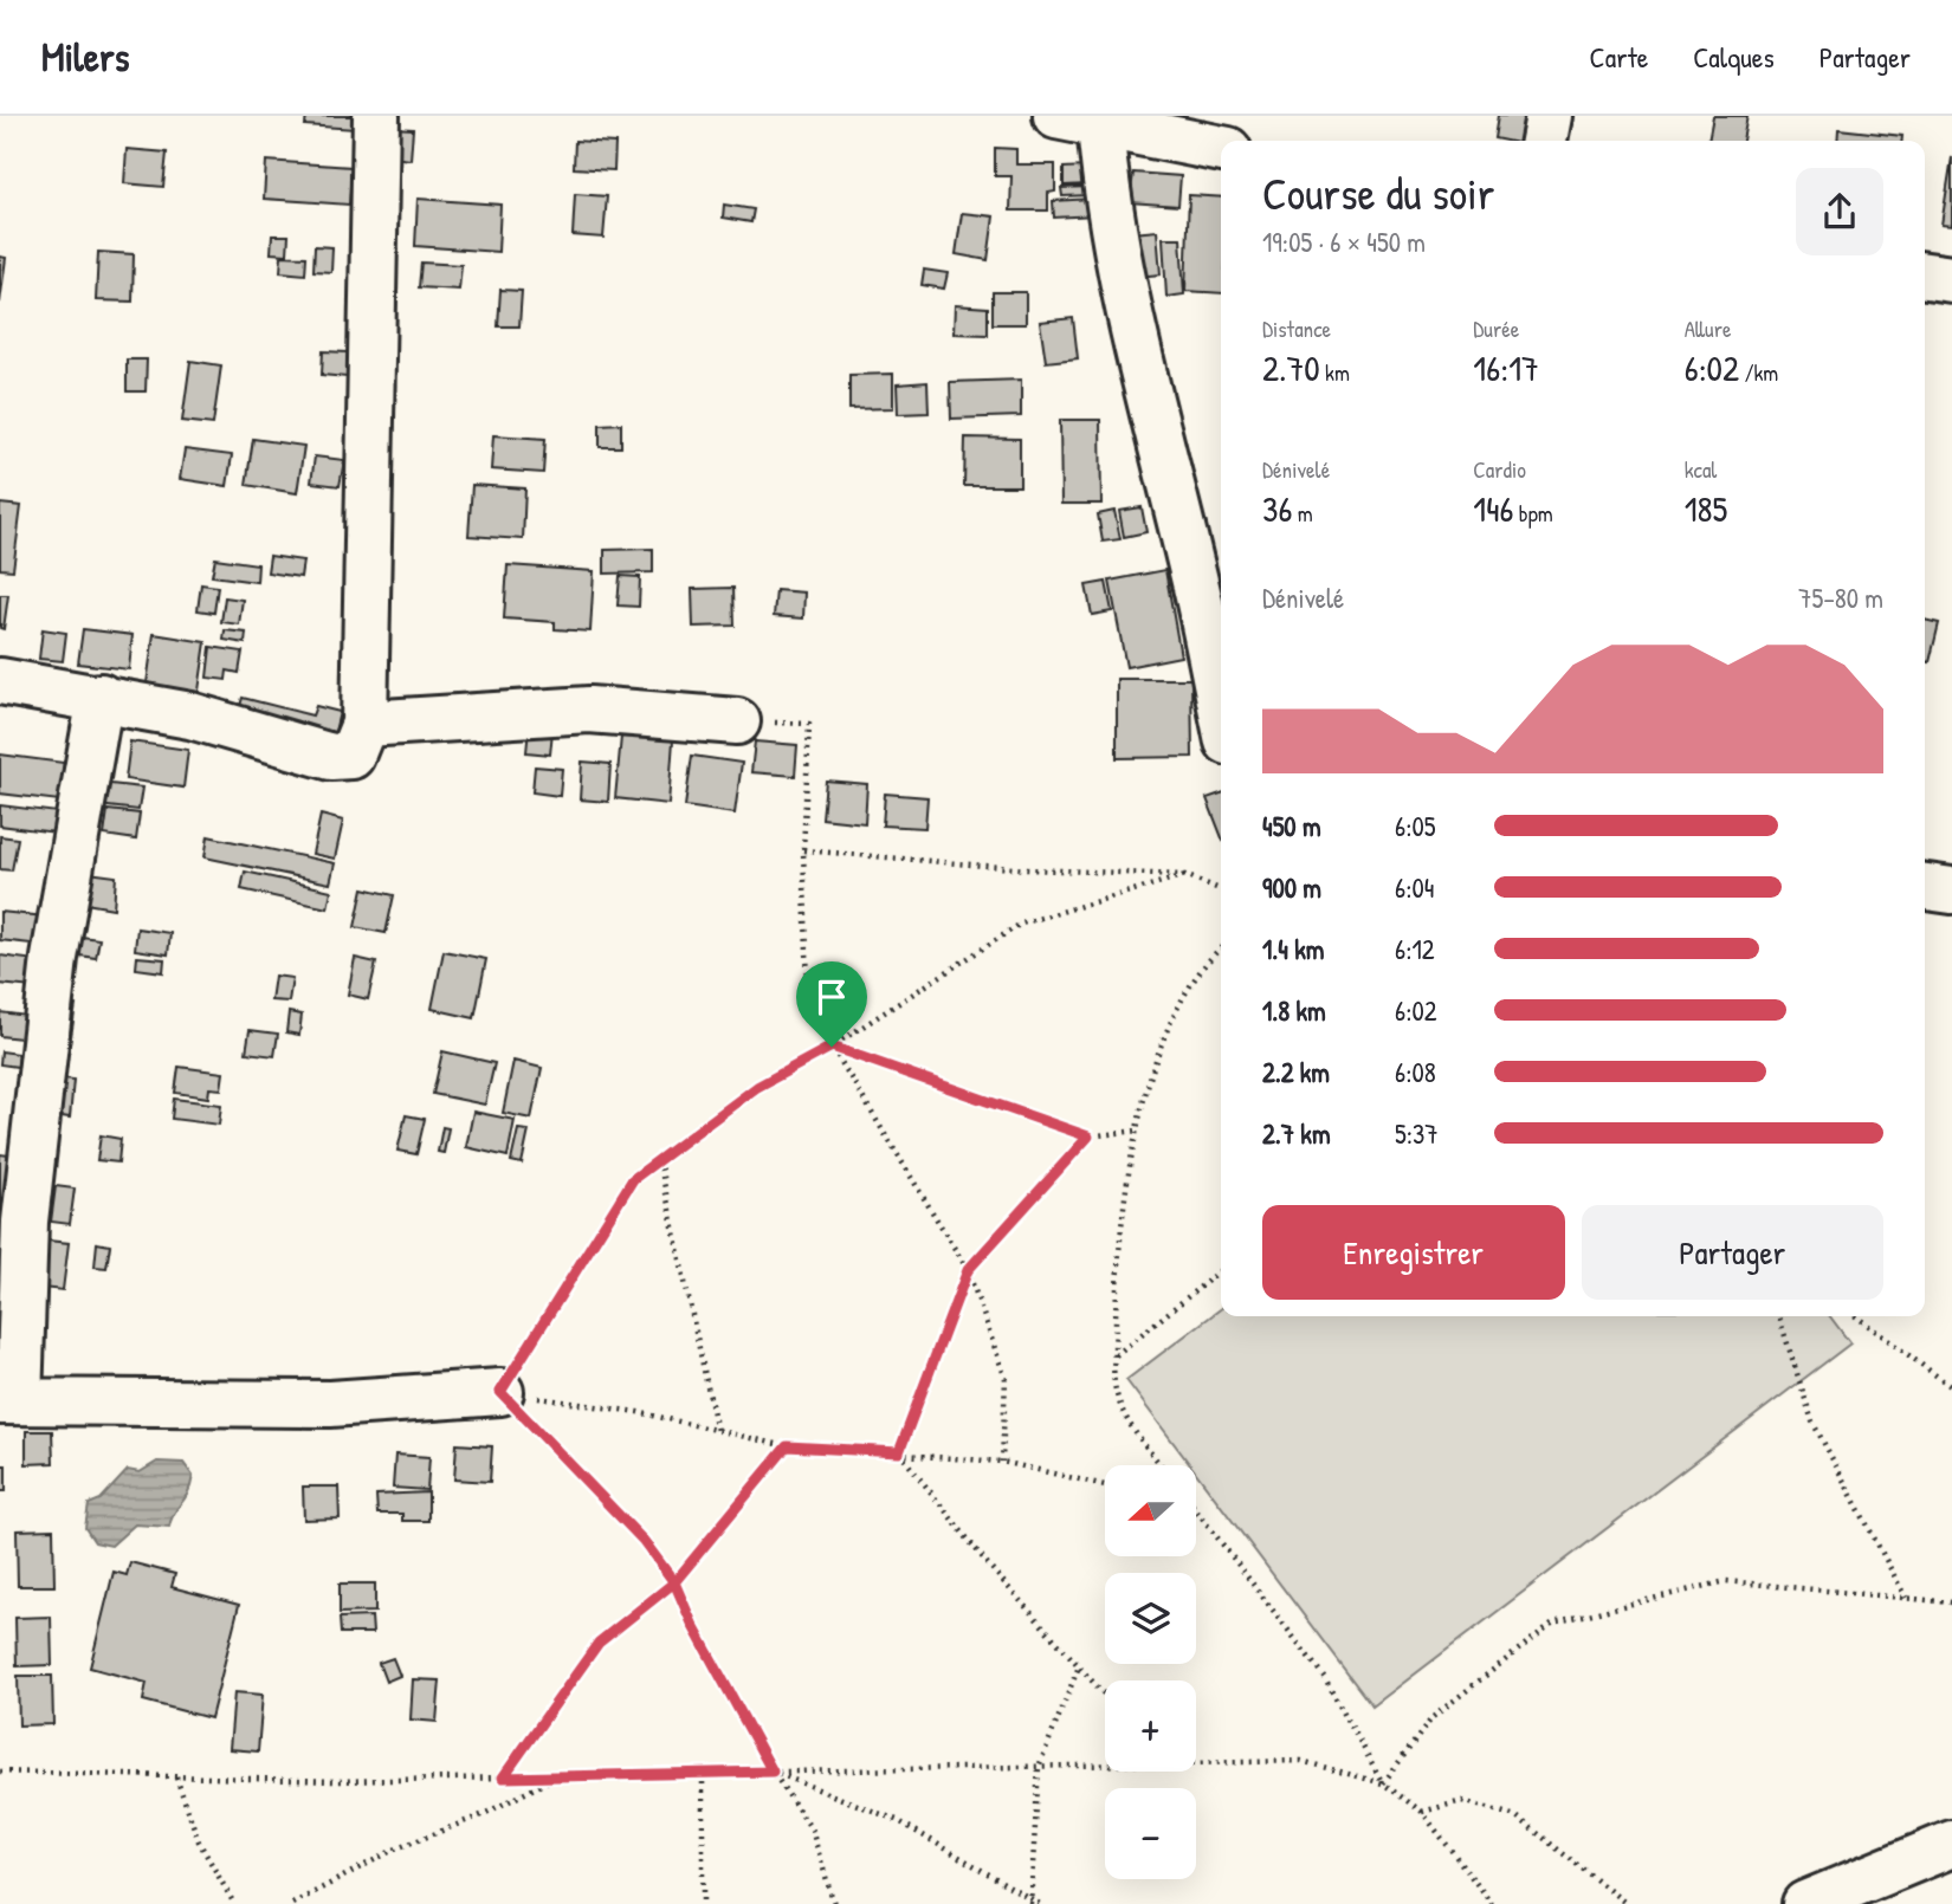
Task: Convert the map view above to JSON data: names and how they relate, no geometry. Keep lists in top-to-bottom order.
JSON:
{
  "north": "left",
  "page": {
    "header": "Milers",
    "nav": ["Carte", "Calques", "Partager"],
    "heading": ["Course du soir", "19:05 · 6 × 450 m"],
    "stats": [
      ["Distance", "2.70 km"],
      ["Durée", "16:17"],
      ["Allure", "6:02 /km"],
      ["Dénivelé", "36 m"],
      ["Cardio", "146 bpm"],
      ["kcal", "185"]
    ],
    "chart": ["Dénivelé", "75–80 m"],
    "list": [
      {
        "name": "450 m",
        "note": "6:05"
      },
      {
        "name": "900 m",
        "note": "6:04"
      },
      {
        "name": "1.4 km",
        "note": "6:12"
      },
      {
        "name": "1.8 km",
        "note": "6:02"
      },
      {
        "name": "2.2 km",
        "note": "6:08"
      },
      {
        "name": "2.7 km",
        "note": "5:37"
      }
    ],
    "buttons": ["Enregistrer", "Partager"],
    "map_buttons": ["+", "−"]
  }
}
